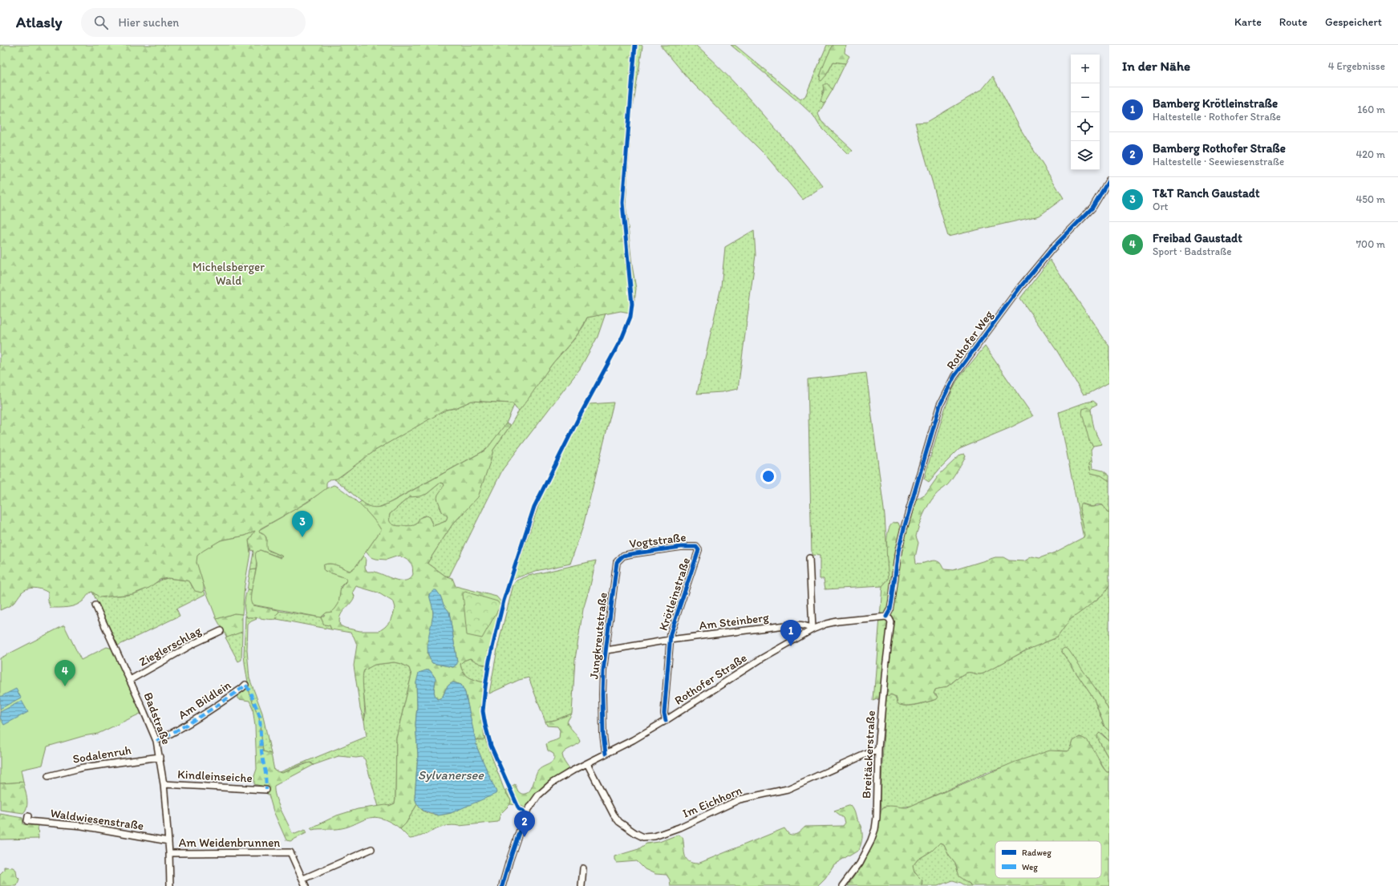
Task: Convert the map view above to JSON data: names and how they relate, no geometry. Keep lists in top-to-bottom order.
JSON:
{
  "streets": {
    "street": [
      "Rothofer Weg",
      "Vogtstraße",
      "Krötleinstraße",
      "Am Steinberg",
      "Jungkreutstraße",
      "Zieglerschlag",
      "Rothofer Straße",
      "Am Bildlein",
      "Badstraße",
      "Sodalenruh",
      "Breitäckerstraße",
      "Kindleinseiche",
      "Im Eichhorn",
      "Waldwiesenstraße",
      "Am Weidenbrunnen"
    ]
  },
  "crossings": [
    ["Rothofer Weg", "Rothofer Straße"],
    ["Rothofer Weg", "Breitäckerstraße"],
    ["Vogtstraße", "Krötleinstraße"],
    ["Vogtstraße", "Jungkreutstraße"],
    ["Krötleinstraße", "Am Steinberg"],
    ["Krötleinstraße", "Rothofer Straße"],
    ["Am Steinberg", "Jungkreutstraße"],
    ["Am Steinberg", "Rothofer Straße"],
    ["Jungkreutstraße", "Rothofer Straße"],
    ["Zieglerschlag", "Badstraße"],
    ["Rothofer Straße", "Breitäckerstraße"],
    ["Rothofer Straße", "Im Eichhorn"],
    ["Am Bildlein", "Badstraße"],
    ["Badstraße", "Sodalenruh"],
    ["Badstraße", "Kindleinseiche"],
    ["Badstraße", "Waldwiesenstraße"],
    ["Badstraße", "Am Weidenbrunnen"],
    ["Breitäckerstraße", "Im Eichhorn"]
  ],
  "water": ["Sylvanersee"],
  "parks": ["Michelsberger Wald"],
  "legend": ["Radweg", "Weg"],
  "page": {
    "header": "Atlasly",
    "search": "Hier suchen",
    "nav": ["Karte", "Route", "Gespeichert"],
    "heading": ["In der Nähe", "4 Ergebnisse"],
    "map_buttons": ["+", "−"],
    "list": [
      {
        "mark": "1",
        "name": "Bamberg Krötleinstraße",
        "note": "Haltestelle · Rothofer Straße",
        "value": "160 m"
      },
      {
        "mark": "2",
        "name": "Bamberg Rothofer Straße",
        "note": "Haltestelle · Seewiesenstraße",
        "value": "420 m"
      },
      {
        "mark": "3",
        "name": "T&T Ranch Gaustadt",
        "note": "Ort",
        "value": "450 m"
      },
      {
        "mark": "4",
        "name": "Freibad Gaustadt",
        "note": "Sport · Badstraße",
        "value": "700 m"
      }
    ],
    "pins": [
      "3",
      "1",
      "4",
      "2"
    ]
  }
}
